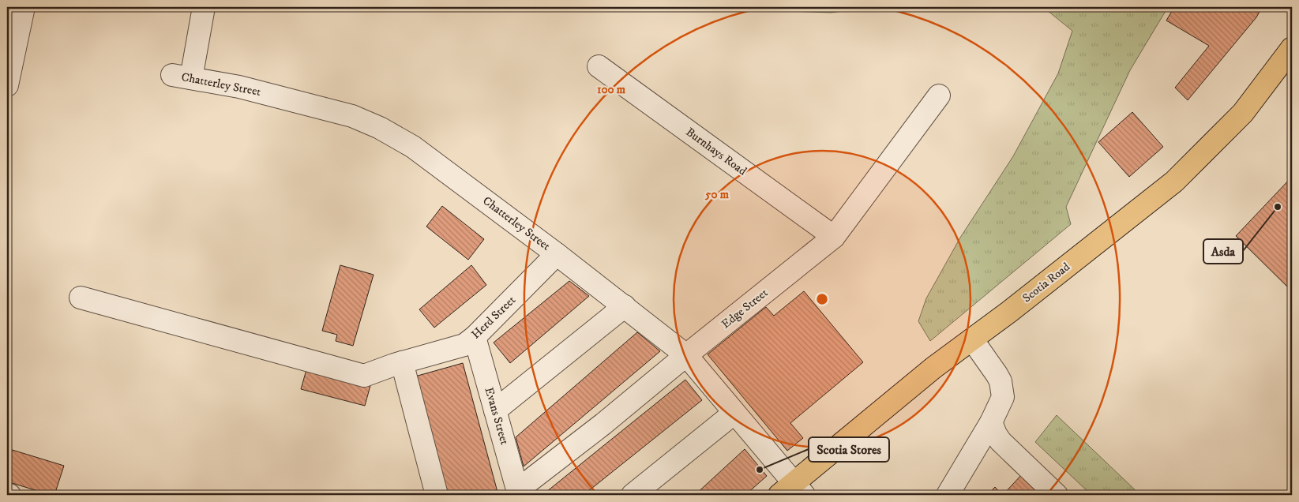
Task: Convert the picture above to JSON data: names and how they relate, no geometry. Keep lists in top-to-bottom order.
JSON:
{
  "streets": {
    "main road": ["Scotia Road"],
    "street": [
      "Chatterley Street",
      "Burnhays Road",
      "Edge Street",
      "Herd Street",
      "Evans Street"
    ]
  },
  "crossings": [
    ["Chatterley Street", "Scotia Road"],
    ["Chatterley Street", "Edge Street"],
    ["Chatterley Street", "Herd Street"],
    ["Burnhays Road", "Edge Street"],
    ["Edge Street", "Evans Street"],
    ["Herd Street", "Evans Street"]
  ],
  "places": ["Asda", "Scotia Stores"],
  "rings": ["100 m", "50 m"]
}
